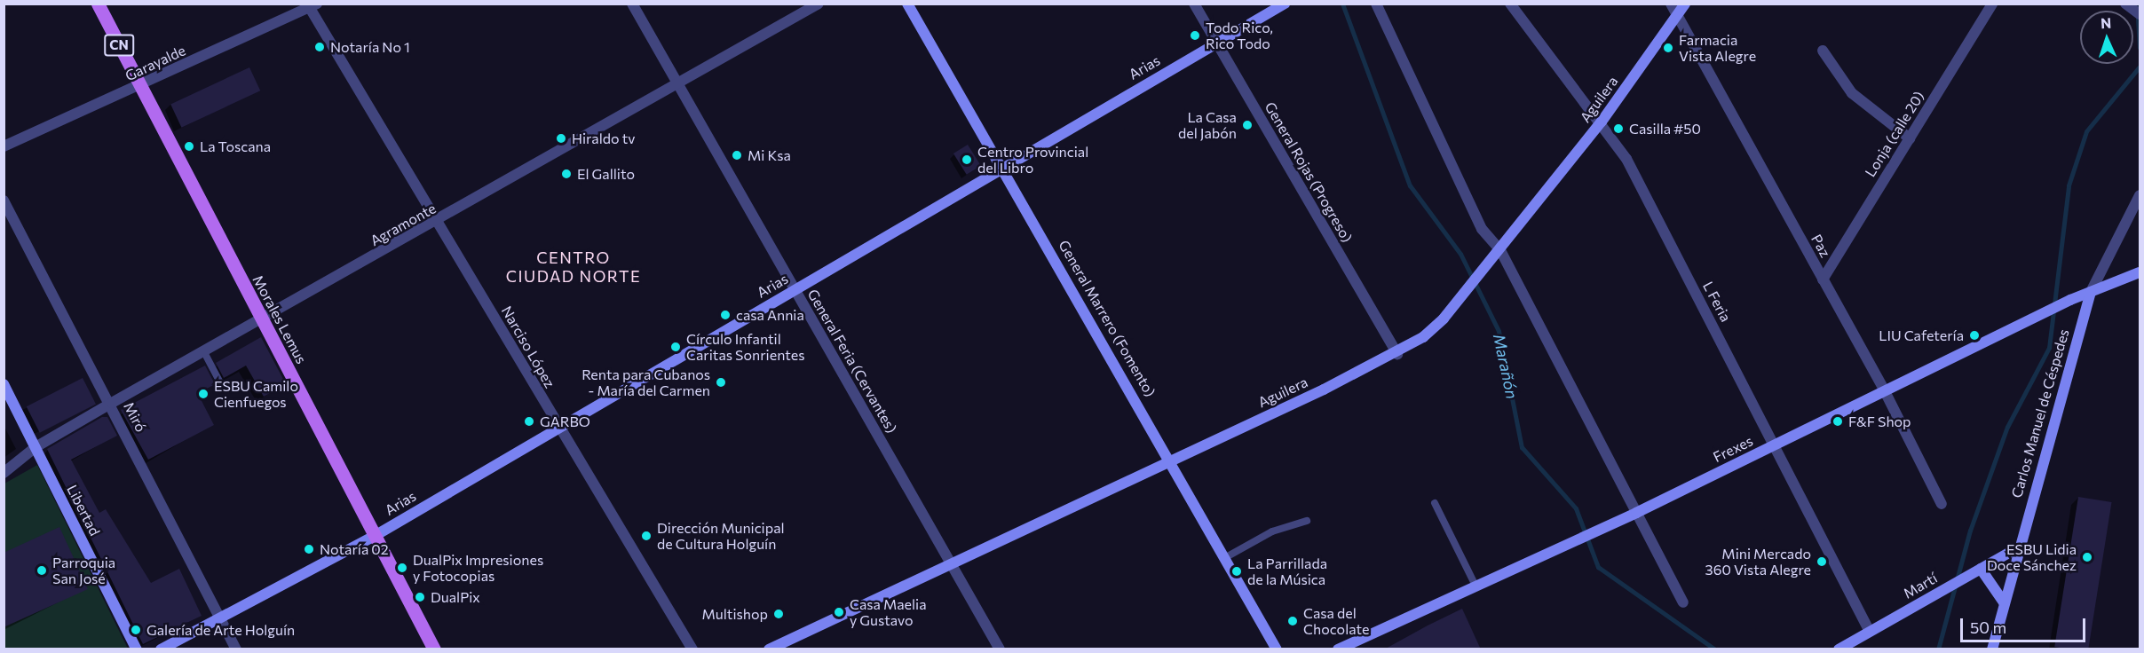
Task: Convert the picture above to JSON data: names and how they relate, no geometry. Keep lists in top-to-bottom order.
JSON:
{
  "streets": {
    "main road": ["CN", "Morales Lemus"],
    "street": [
      "Garayalde",
      "Arias",
      "Aguilera",
      "Lonja (calle 20)",
      "General Rojas (Progreso)",
      "Agramonte",
      "Paz",
      "L Feria",
      "General Marrero (Fomento)",
      "Narciso López",
      "General Feria (Cervantes)",
      "Carlos Manuel de Céspedes",
      "Miró",
      "Frexes",
      "Libertad",
      "Martí"
    ]
  },
  "crossings": [
    ["Garayalde", "Morales Lemus"],
    ["Garayalde", "Narciso López"],
    ["Arias", "General Rojas (Progreso)"],
    ["Arias", "General Marrero (Fomento)"],
    ["Arias", "Morales Lemus"],
    ["Arias", "Narciso López"],
    ["Arias", "General Feria (Cervantes)"],
    ["Arias", "Miró"],
    ["Aguilera", "General Rojas (Progreso)"],
    ["Aguilera", "Paz"],
    ["Aguilera", "L Feria"],
    ["Aguilera", "General Marrero (Fomento)"],
    ["Aguilera", "General Feria (Cervantes)"],
    ["Lonja (calle 20)", "Paz"],
    ["Agramonte", "Morales Lemus"],
    ["Agramonte", "Narciso López"],
    ["Agramonte", "General Feria (Cervantes)"],
    ["Agramonte", "Miró"],
    ["Agramonte", "Libertad"],
    ["Paz", "Frexes"],
    ["L Feria", "Frexes"],
    ["L Feria", "Martí"],
    ["Carlos Manuel de Céspedes", "Frexes"],
    ["Carlos Manuel de Céspedes", "Martí"]
  ],
  "districts": ["CENTRO CIUDAD NORTE"],
  "water": ["Marañón"],
  "places": [
    "Todo Rico, Rico Todo",
    "Notaría No 1",
    "Farmacia Vista Alegre",
    "La Casa del Jabón",
    "Casilla #50",
    "Hiraldo tv",
    "La Toscana",
    "Mi Ksa",
    "Centro Provincial del Libro",
    "El Gallito",
    "casa Annia",
    "LIU Cafetería",
    "Círculo Infantil Caritas Sonrientes",
    "Renta para Cubanos - María del Carmen",
    "ESBU Camilo Cienfuegos",
    "GARBO",
    "F&F Shop",
    "Dirección Municipal de Cultura Holguín",
    "Notaría 02",
    "ESBU Lidia Doce Sánchez",
    "Mini Mercado 360 Vista Alegre",
    "DualPix Impresiones y Fotocopias",
    "Parroquia San José",
    "La Parrillada de la Música",
    "DualPix",
    "Casa Maelia y Gustavo",
    "Multishop",
    "Casa del Chocolate",
    "Galería de Arte Holguín"
  ],
  "scale_bar": "50 m",
  "north": "top"
}
